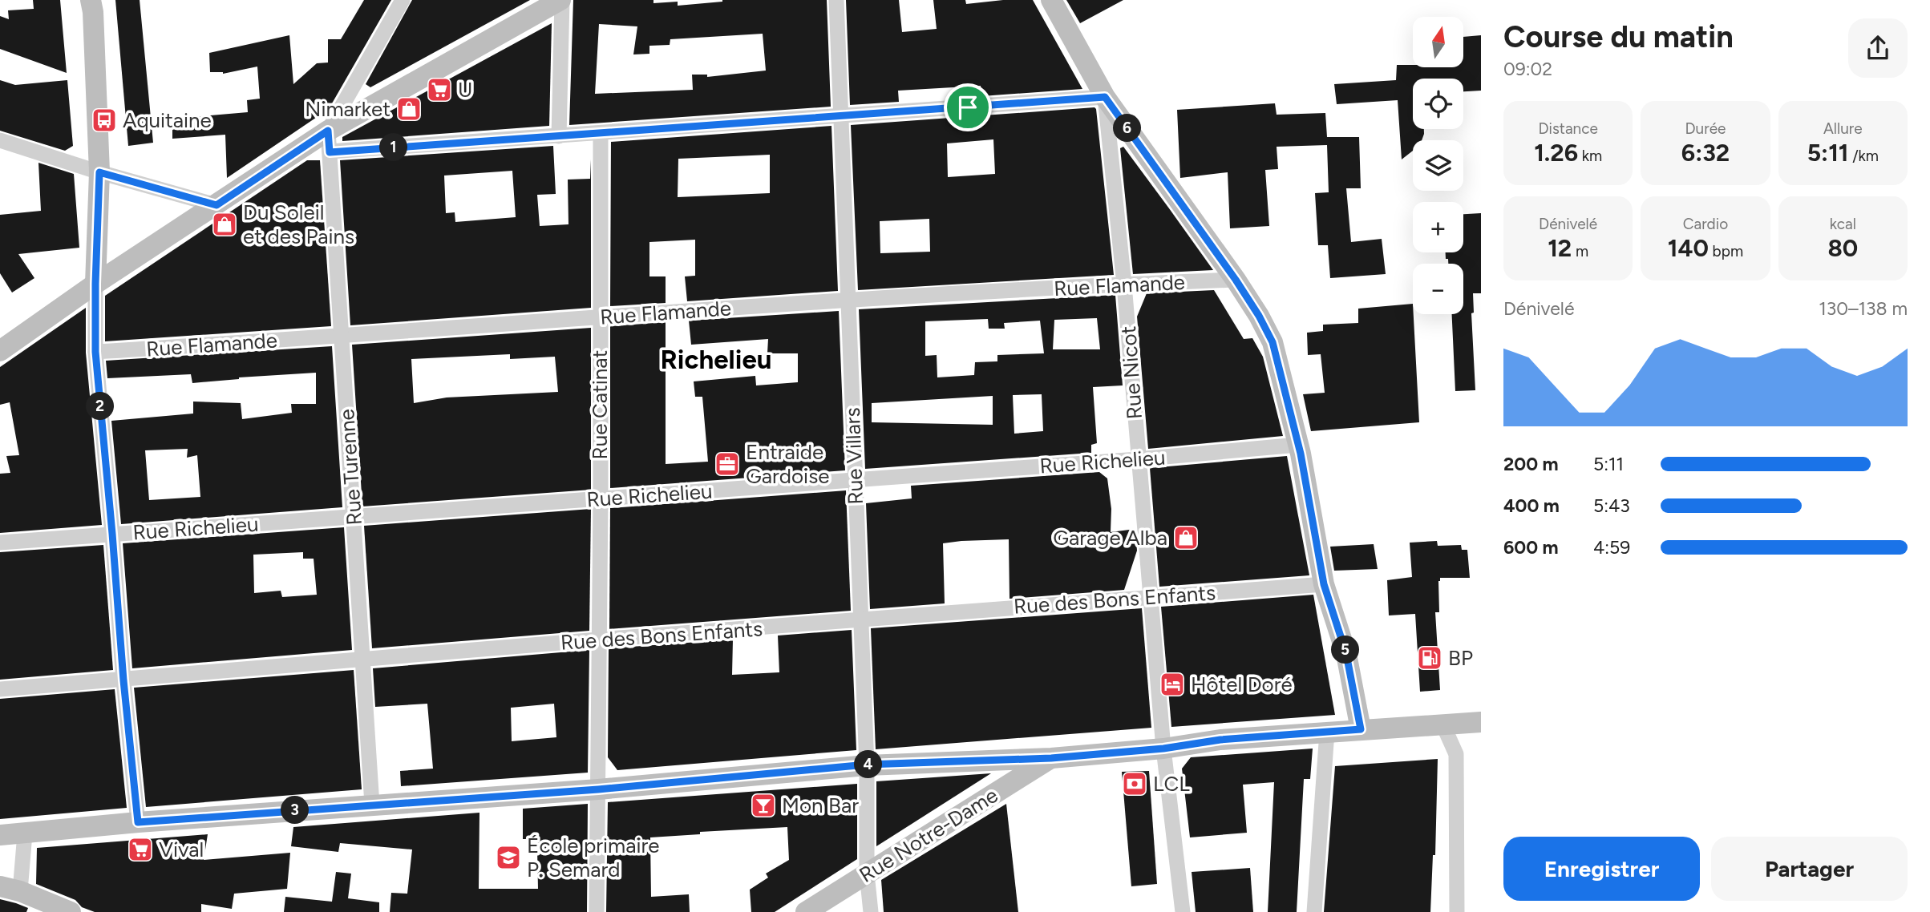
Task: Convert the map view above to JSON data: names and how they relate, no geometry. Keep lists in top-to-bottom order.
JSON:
{
  "streets": {
    "street": [
      "Rue Flamande",
      "Rue Nicot",
      "Rue Catinat",
      "Rue Villars",
      "Rue Richelieu",
      "Rue Turenne",
      "Rue des Bons Enfants",
      "Rue Notre-Dame"
    ]
  },
  "crossings": [
    ["Rue Flamande", "Rue Nicot"],
    ["Rue Flamande", "Rue Catinat"],
    ["Rue Flamande", "Rue Villars"],
    ["Rue Flamande", "Rue Turenne"],
    ["Rue Nicot", "Rue Richelieu"],
    ["Rue Nicot", "Rue des Bons Enfants"],
    ["Rue Catinat", "Rue Richelieu"],
    ["Rue Catinat", "Rue des Bons Enfants"],
    ["Rue Villars", "Rue Richelieu"],
    ["Rue Villars", "Rue des Bons Enfants"],
    ["Rue Villars", "Rue Notre-Dame"],
    ["Rue Richelieu", "Rue Turenne"],
    ["Rue Turenne", "Rue des Bons Enfants"]
  ],
  "districts": ["Richelieu"],
  "places": {
    "supermarket": ["U", "Vival"],
    "shop": ["Nimarket", "Du Soleil et des Pains", "Garage Alba"],
    "bus stop": ["Aquitaine"],
    "office": ["Entraide Gardoise"],
    "fuel station": ["BP"],
    "hotel": ["Hôtel Doré"],
    "bank": ["LCL"],
    "bar": ["Mon Bar"],
    "school or university": ["École primaire P. Semard"]
  },
  "north": "top",
  "page": {
    "heading": ["Course du matin", "09:02"],
    "map_buttons": ["+", "−"],
    "stats": [
      ["Distance", "1.26 km"],
      ["Durée", "6:32"],
      ["Allure", "5:11 /km"],
      ["Dénivelé", "12 m"],
      ["Cardio", "140 bpm"],
      ["kcal", "80"]
    ],
    "pins": [
      "6",
      "1",
      "2",
      "5",
      "4",
      "3"
    ],
    "chart": ["Dénivelé", "130–138 m"],
    "list": [
      {
        "name": "200 m",
        "note": "5:11"
      },
      {
        "name": "400 m",
        "note": "5:43"
      },
      {
        "name": "600 m",
        "note": "4:59"
      }
    ],
    "buttons": ["Enregistrer", "Partager"]
  }
}
